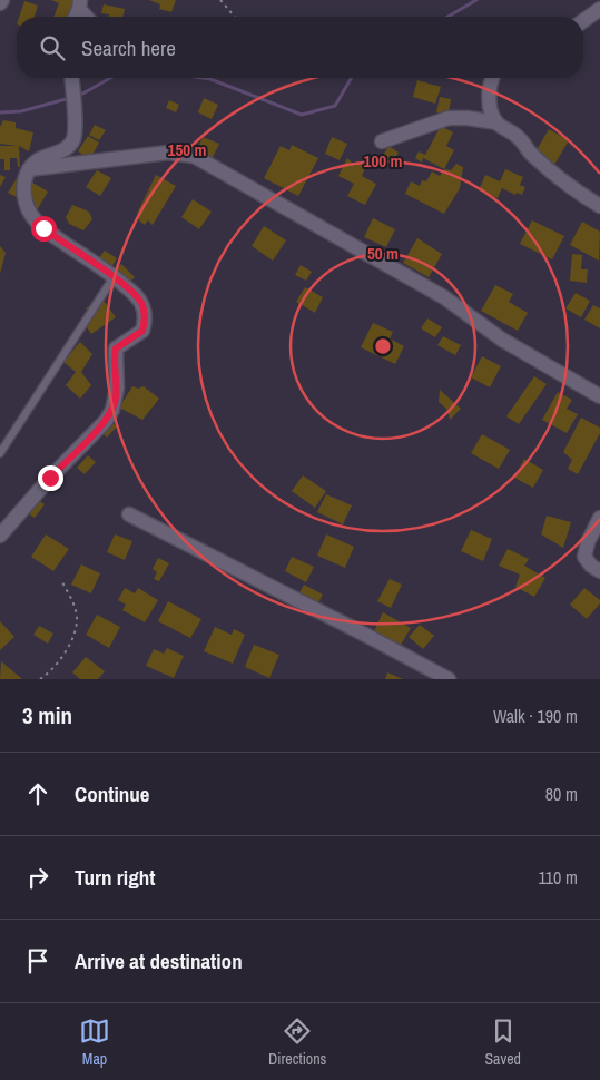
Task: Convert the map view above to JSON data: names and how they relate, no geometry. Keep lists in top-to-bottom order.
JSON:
{
  "page": {
    "search": "Search here",
    "heading": ["3 min", "Walk · 190 m"],
    "list": [
      ["Continue", "80 m"],
      ["Turn right", "110 m"],
      "Arrive at destination"
    ],
    "nav": ["Map", "Directions", "Saved"]
  },
  "rings": ["150 m", "100 m", "50 m"]
}
